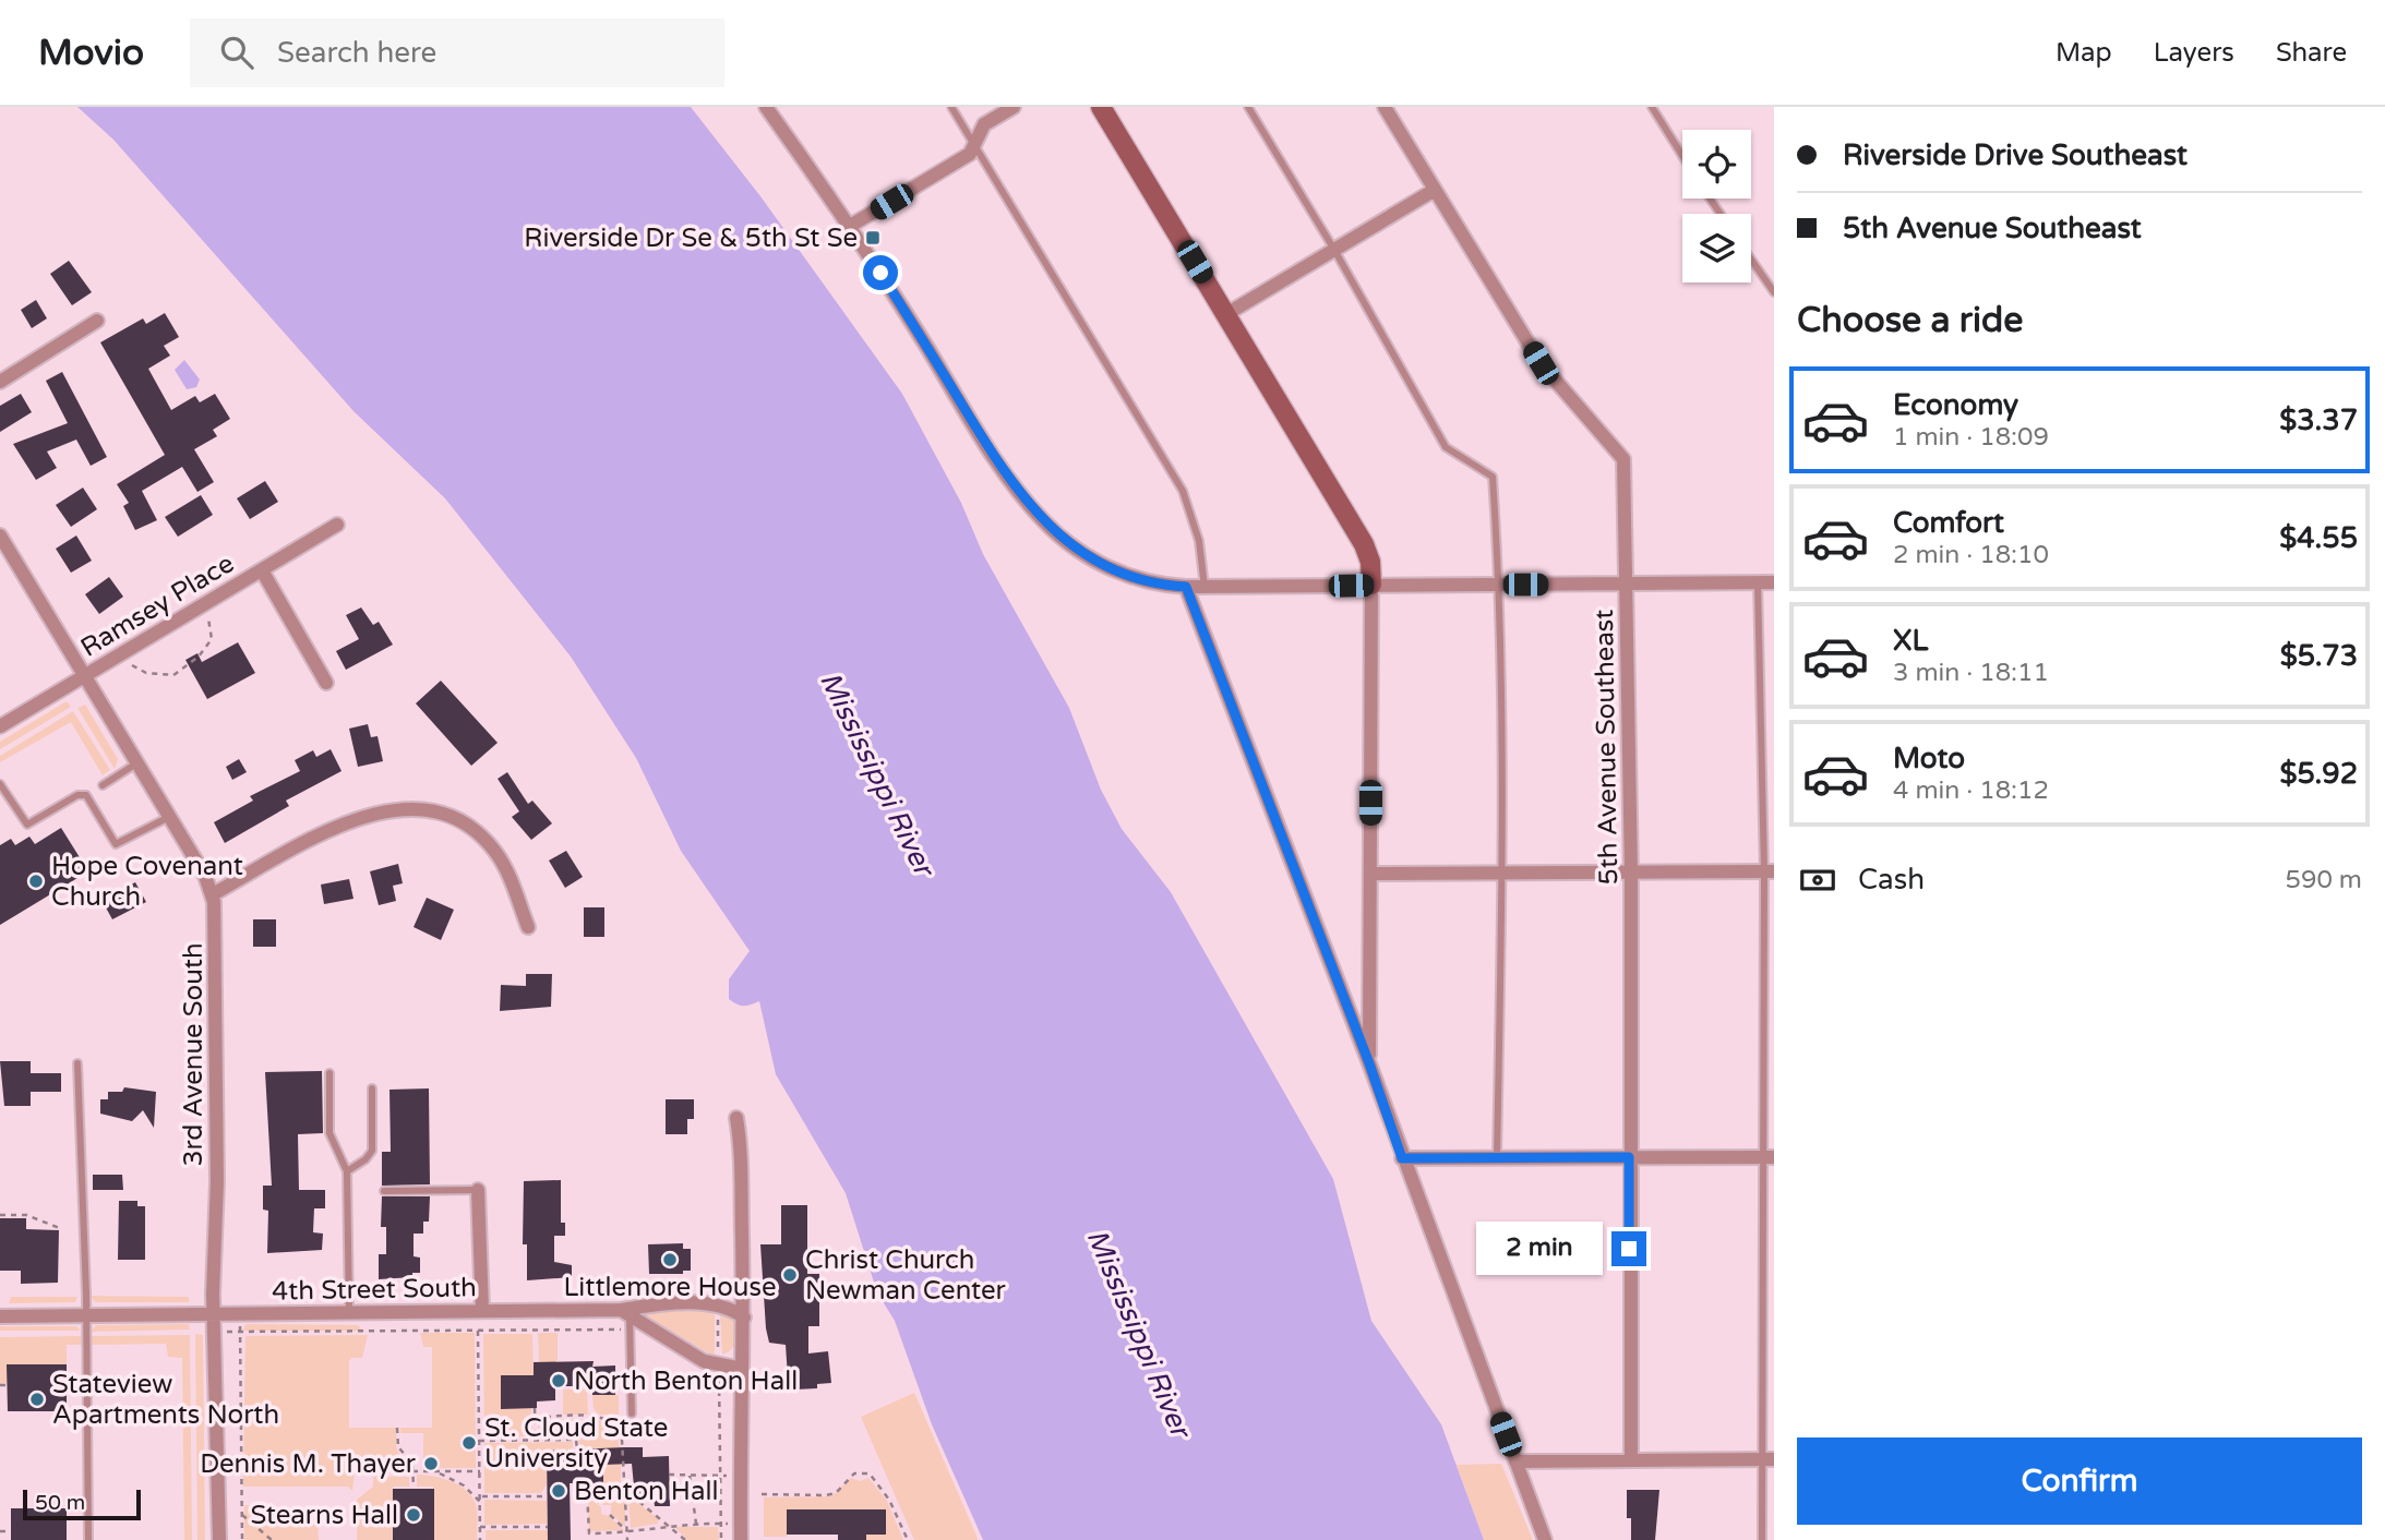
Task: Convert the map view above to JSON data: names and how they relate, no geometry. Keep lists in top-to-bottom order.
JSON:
{
  "streets": {
    "street": [
      "Ramsey Place",
      "5th Avenue Southeast",
      "3rd Avenue South",
      "4th Street South"
    ]
  },
  "crossings": [
    ["Ramsey Place", "3rd Avenue South"],
    ["3rd Avenue South", "4th Street South"]
  ],
  "water": ["Mississippi River"],
  "places": {
    "transit": ["Riverside Dr Se & 5th St Se"],
    "other": [
      "Hope Covenant Church",
      "Littlemore House",
      "Christ Church Newman Center",
      "North Benton Hall",
      "Stateview Apartments North",
      "St. Cloud State University",
      "Dennis M. Thayer",
      "Benton Hall",
      "Stearns Hall"
    ]
  },
  "scale_bar": "50 m",
  "page": {
    "header": "Movio",
    "search": "Search here",
    "nav": ["Map", "Layers", "Share"],
    "banner": ["Riverside Drive Southeast", "5th Avenue Southeast"],
    "heading": "Choose a ride",
    "list": [
      {
        "name": "Economy",
        "note": "1 min · 18:09",
        "value": "$3.37"
      },
      {
        "name": "Comfort",
        "note": "2 min · 18:10",
        "value": "$4.55"
      },
      {
        "name": "XL",
        "note": "3 min · 18:11",
        "value": "$5.73"
      },
      {
        "name": "Moto",
        "note": "4 min · 18:12",
        "value": "$5.92"
      }
    ],
    "pay": ["Cash", "590 m"],
    "bubble": "2 min",
    "buttons": "Confirm",
    "scale": "50 m"
  }
}
